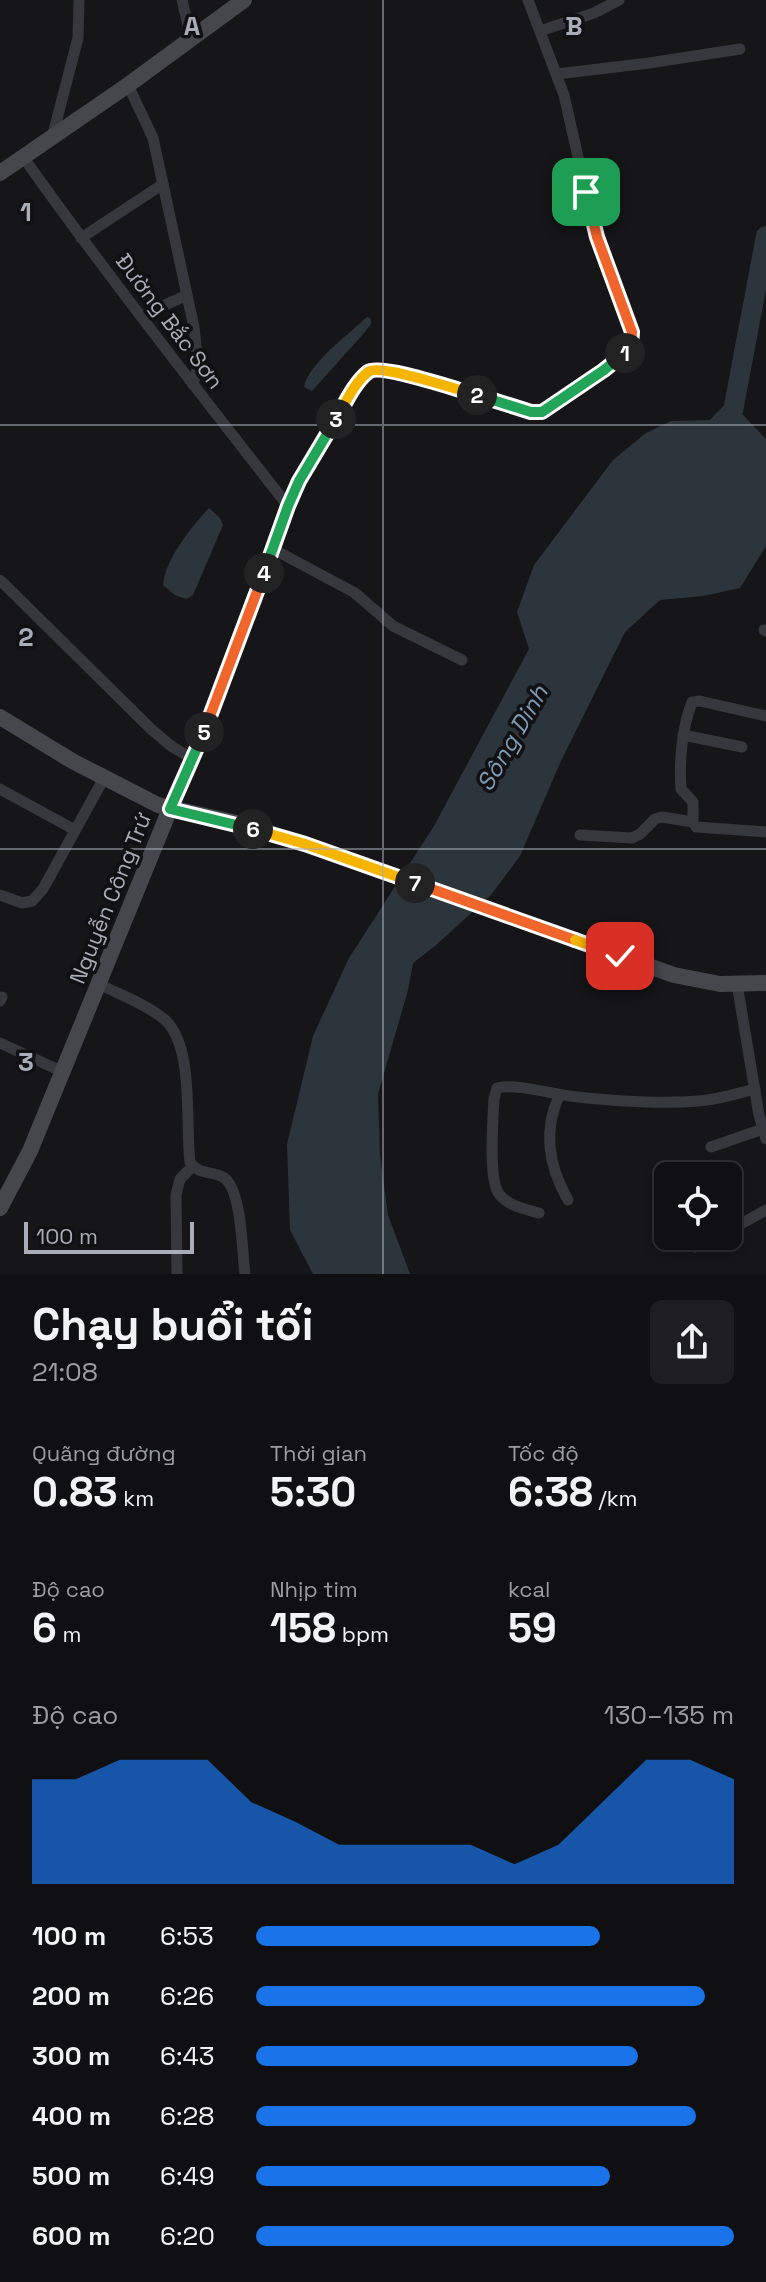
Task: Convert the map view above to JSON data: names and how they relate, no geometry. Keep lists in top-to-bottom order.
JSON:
{
  "streets": {
    "main road": ["Nguyễn Công Trứ"],
    "street": ["Đường Bắc Sơn"]
  },
  "crossings": [
    ["Đường Bắc Sơn", "Nguyễn Công Trứ"]
  ],
  "water": ["Sông Dinh"],
  "scale_bar": "100 m",
  "page": {
    "pins": [
      "1",
      "2",
      "3",
      "4",
      "5",
      "6",
      "7"
    ],
    "scale": "100 m",
    "heading": ["Chạy buổi tối", "21:08"],
    "stats": [
      ["Quãng đường", "0.83 km"],
      ["Thời gian", "5:30"],
      ["Tốc độ", "6:38 /km"],
      ["Độ cao", "6 m"],
      ["Nhịp tim", "158 bpm"],
      ["kcal", "59"]
    ],
    "chart": ["Độ cao", "130–135 m"],
    "list": [
      {
        "name": "100 m",
        "note": "6:53"
      },
      {
        "name": "200 m",
        "note": "6:26"
      },
      {
        "name": "300 m",
        "note": "6:43"
      },
      {
        "name": "400 m",
        "note": "6:28"
      },
      {
        "name": "500 m",
        "note": "6:49"
      },
      {
        "name": "600 m",
        "note": "6:20"
      }
    ]
  },
  "grid": {
    "columns": ["A", "B"],
    "rows": ["1", "2", "3"]
  }
}
